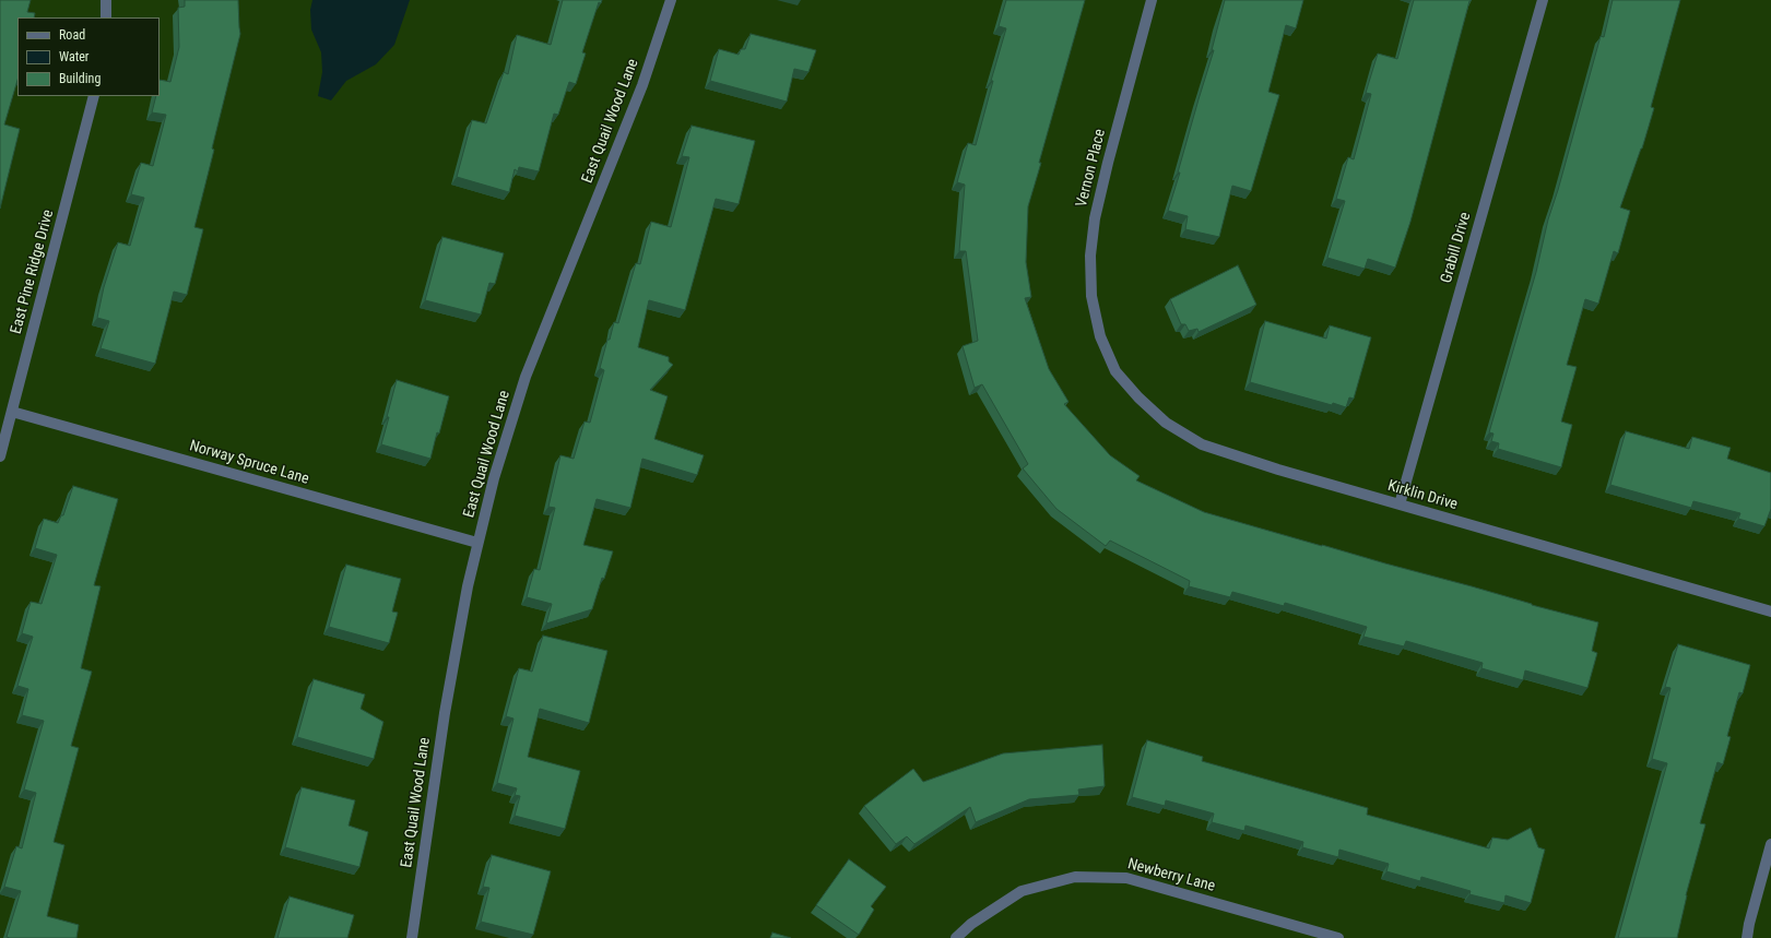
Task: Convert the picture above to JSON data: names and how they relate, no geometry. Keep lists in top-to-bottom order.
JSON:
{
  "streets": {
    "street": [
      "East Quail Wood Lane",
      "Vernon Place",
      "Grabill Drive",
      "East Pine Ridge Drive",
      "Norway Spruce Lane",
      "Kirklin Drive",
      "Newberry Lane"
    ]
  },
  "crossings": [
    ["East Quail Wood Lane", "Norway Spruce Lane"],
    ["Vernon Place", "Kirklin Drive"],
    ["Grabill Drive", "Kirklin Drive"],
    ["East Pine Ridge Drive", "Norway Spruce Lane"]
  ],
  "legend": ["Road", "Water", "Building"]
}
